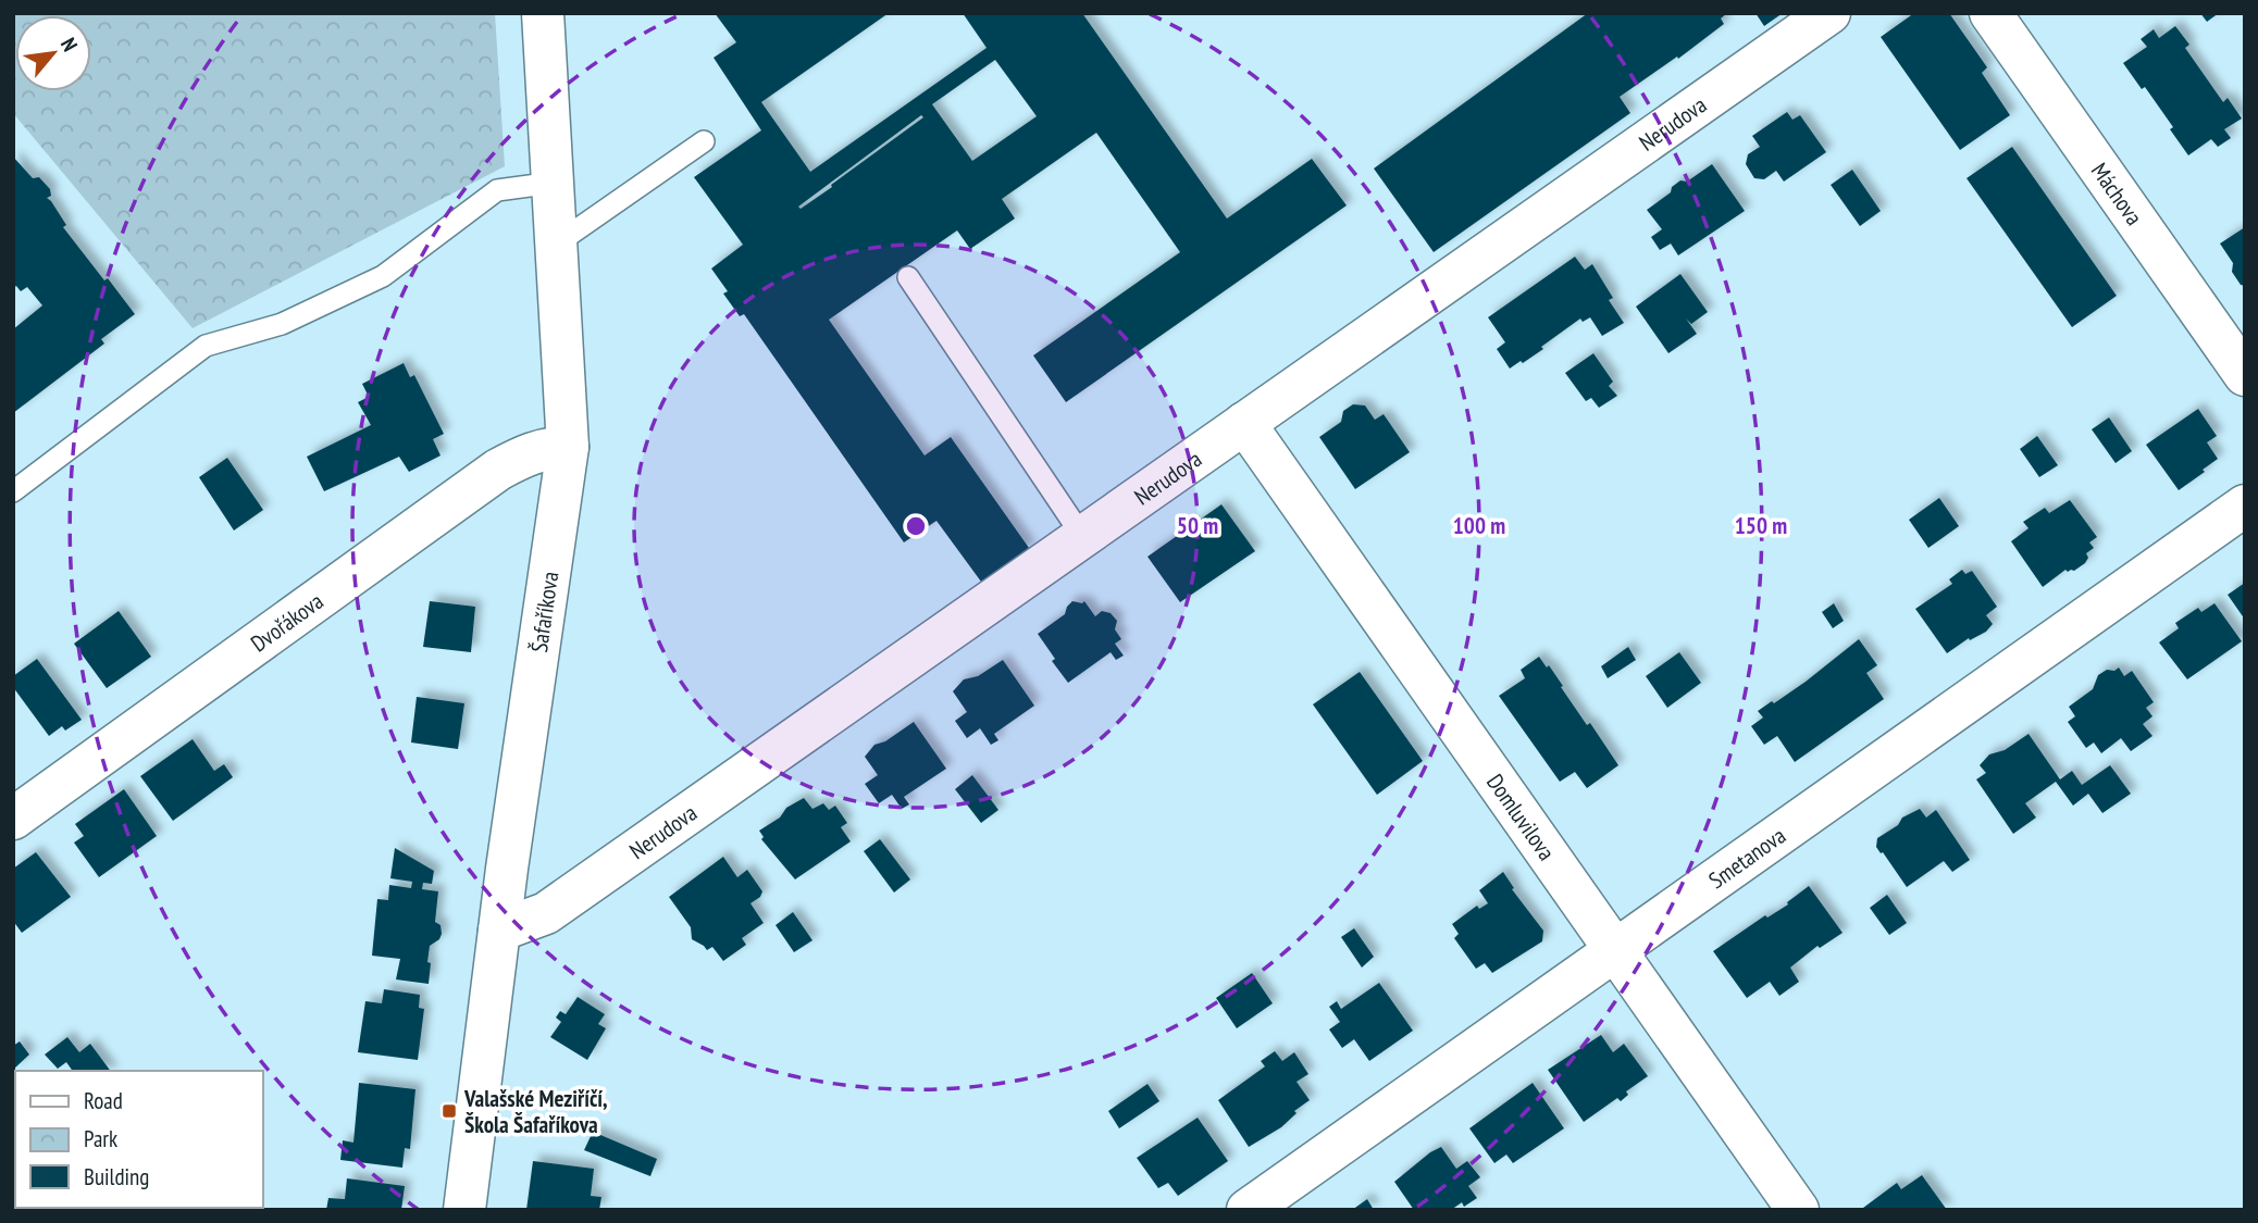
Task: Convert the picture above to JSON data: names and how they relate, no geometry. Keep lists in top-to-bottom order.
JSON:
{
  "streets": {
    "street": [
      "Nerudova",
      "Máchova",
      "Šafaříkova",
      "Dvořákova",
      "Domluvilova",
      "Smetanova"
    ]
  },
  "crossings": [
    ["Nerudova", "Šafaříkova"],
    ["Nerudova", "Domluvilova"],
    ["Šafaříkova", "Dvořákova"],
    ["Domluvilova", "Smetanova"]
  ],
  "places": {
    "transit": ["Valašské Meziříčí, Škola Šafaříkova"]
  },
  "legend": ["Road", "Park", "Building"],
  "north": "top right",
  "rings": ["50 m", "100 m", "150 m"]
}
